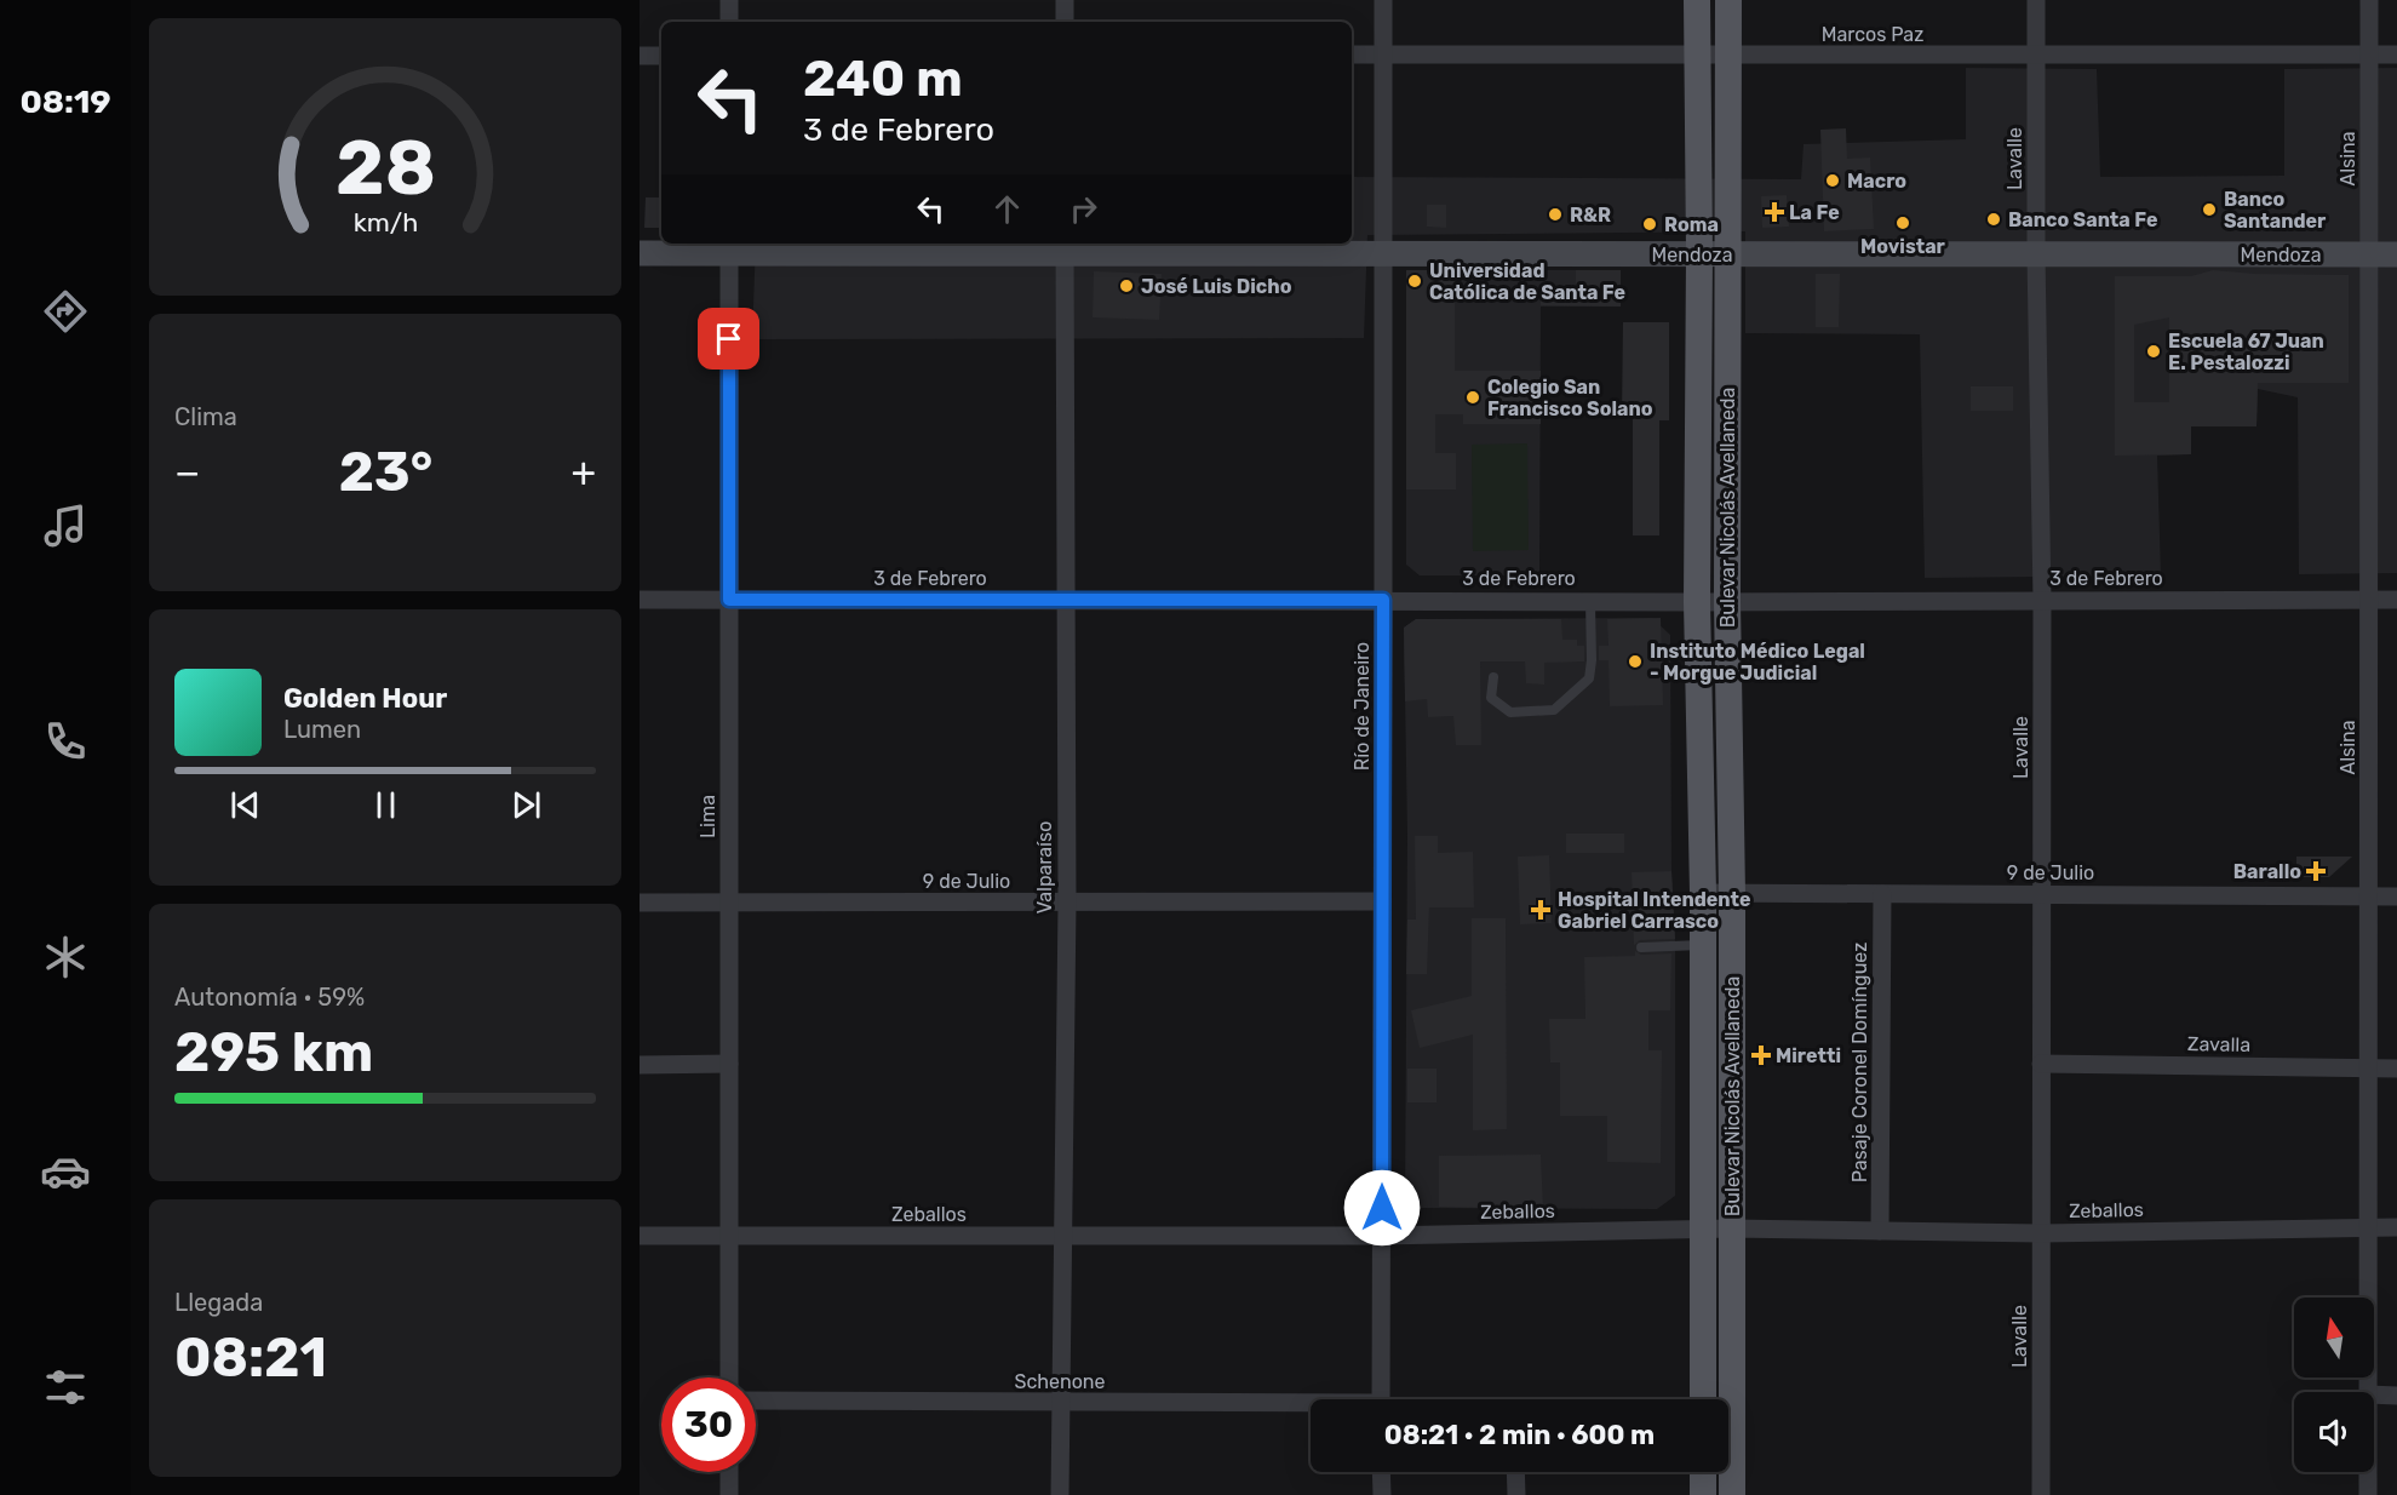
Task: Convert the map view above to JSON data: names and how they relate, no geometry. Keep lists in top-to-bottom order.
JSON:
{
  "streets": {
    "main road": ["Mendoza", "Bulevar Nicolás Avellaneda"],
    "street": [
      "Marcos Paz",
      "Lavalle",
      "Alsina",
      "3 de Febrero",
      "Río de Janeiro",
      "Lima",
      "Valparaíso",
      "9 de Julio",
      "Zavalla",
      "Pasaje Coronel Domínguez",
      "Zeballos",
      "Schenone"
    ]
  },
  "crossings": [
    ["Marcos Paz", "Lavalle"],
    ["Marcos Paz", "Alsina"],
    ["Marcos Paz", "Bulevar Nicolás Avellaneda"],
    ["Marcos Paz", "Río de Janeiro"],
    ["Lavalle", "Mendoza"],
    ["Lavalle", "3 de Febrero"],
    ["Lavalle", "9 de Julio"],
    ["Lavalle", "Zavalla"],
    ["Lavalle", "Zeballos"],
    ["Alsina", "Mendoza"],
    ["Alsina", "3 de Febrero"],
    ["Alsina", "9 de Julio"],
    ["Alsina", "Zavalla"],
    ["Alsina", "Zeballos"],
    ["Mendoza", "Bulevar Nicolás Avellaneda"],
    ["Mendoza", "Río de Janeiro"],
    ["Mendoza", "Lima"],
    ["Mendoza", "Valparaíso"],
    ["Bulevar Nicolás Avellaneda", "3 de Febrero"],
    ["Bulevar Nicolás Avellaneda", "9 de Julio"],
    ["Bulevar Nicolás Avellaneda", "Zeballos"],
    ["3 de Febrero", "Río de Janeiro"],
    ["3 de Febrero", "Lima"],
    ["3 de Febrero", "Valparaíso"],
    ["Río de Janeiro", "9 de Julio"],
    ["Río de Janeiro", "Zeballos"],
    ["Lima", "9 de Julio"],
    ["Lima", "Zeballos"],
    ["Valparaíso", "9 de Julio"],
    ["Valparaíso", "Zeballos"],
    ["Valparaíso", "Schenone"],
    ["9 de Julio", "Pasaje Coronel Domínguez"],
    ["Pasaje Coronel Domínguez", "Zeballos"]
  ],
  "places": {
    "other": [
      "Macro",
      "Banco Santander",
      "R&R",
      "Banco Santa Fe",
      "Movistar",
      "Roma",
      "Universidad Católica de Santa Fe",
      "José Luis Dicho",
      "Escuela 67 Juan E. Pestalozzi",
      "Colegio San Francisco Solano",
      "Instituto Médico Legal - Morgue Judicial"
    ],
    "health": [
      "La Fe",
      "Barallo",
      "Hospital Intendente Gabriel Carrasco",
      "Miretti"
    ]
  },
  "north": "top",
  "page": {
    "tabs": "08:19",
    "turn": ["240 m", "3 de Febrero"],
    "tile": [
      "Clima",
      ["Autonomía · 59%", "295 km"],
      ["Llegada", "08:21"]
    ],
    "heat": ["−", "23°", "+"],
    "song": ["Golden Hour", "Lumen"],
    "limit": "30",
    "trip": "08:21 · 2 min · 600 m",
    "gauge": ["28", "km/h"]
  }
}
